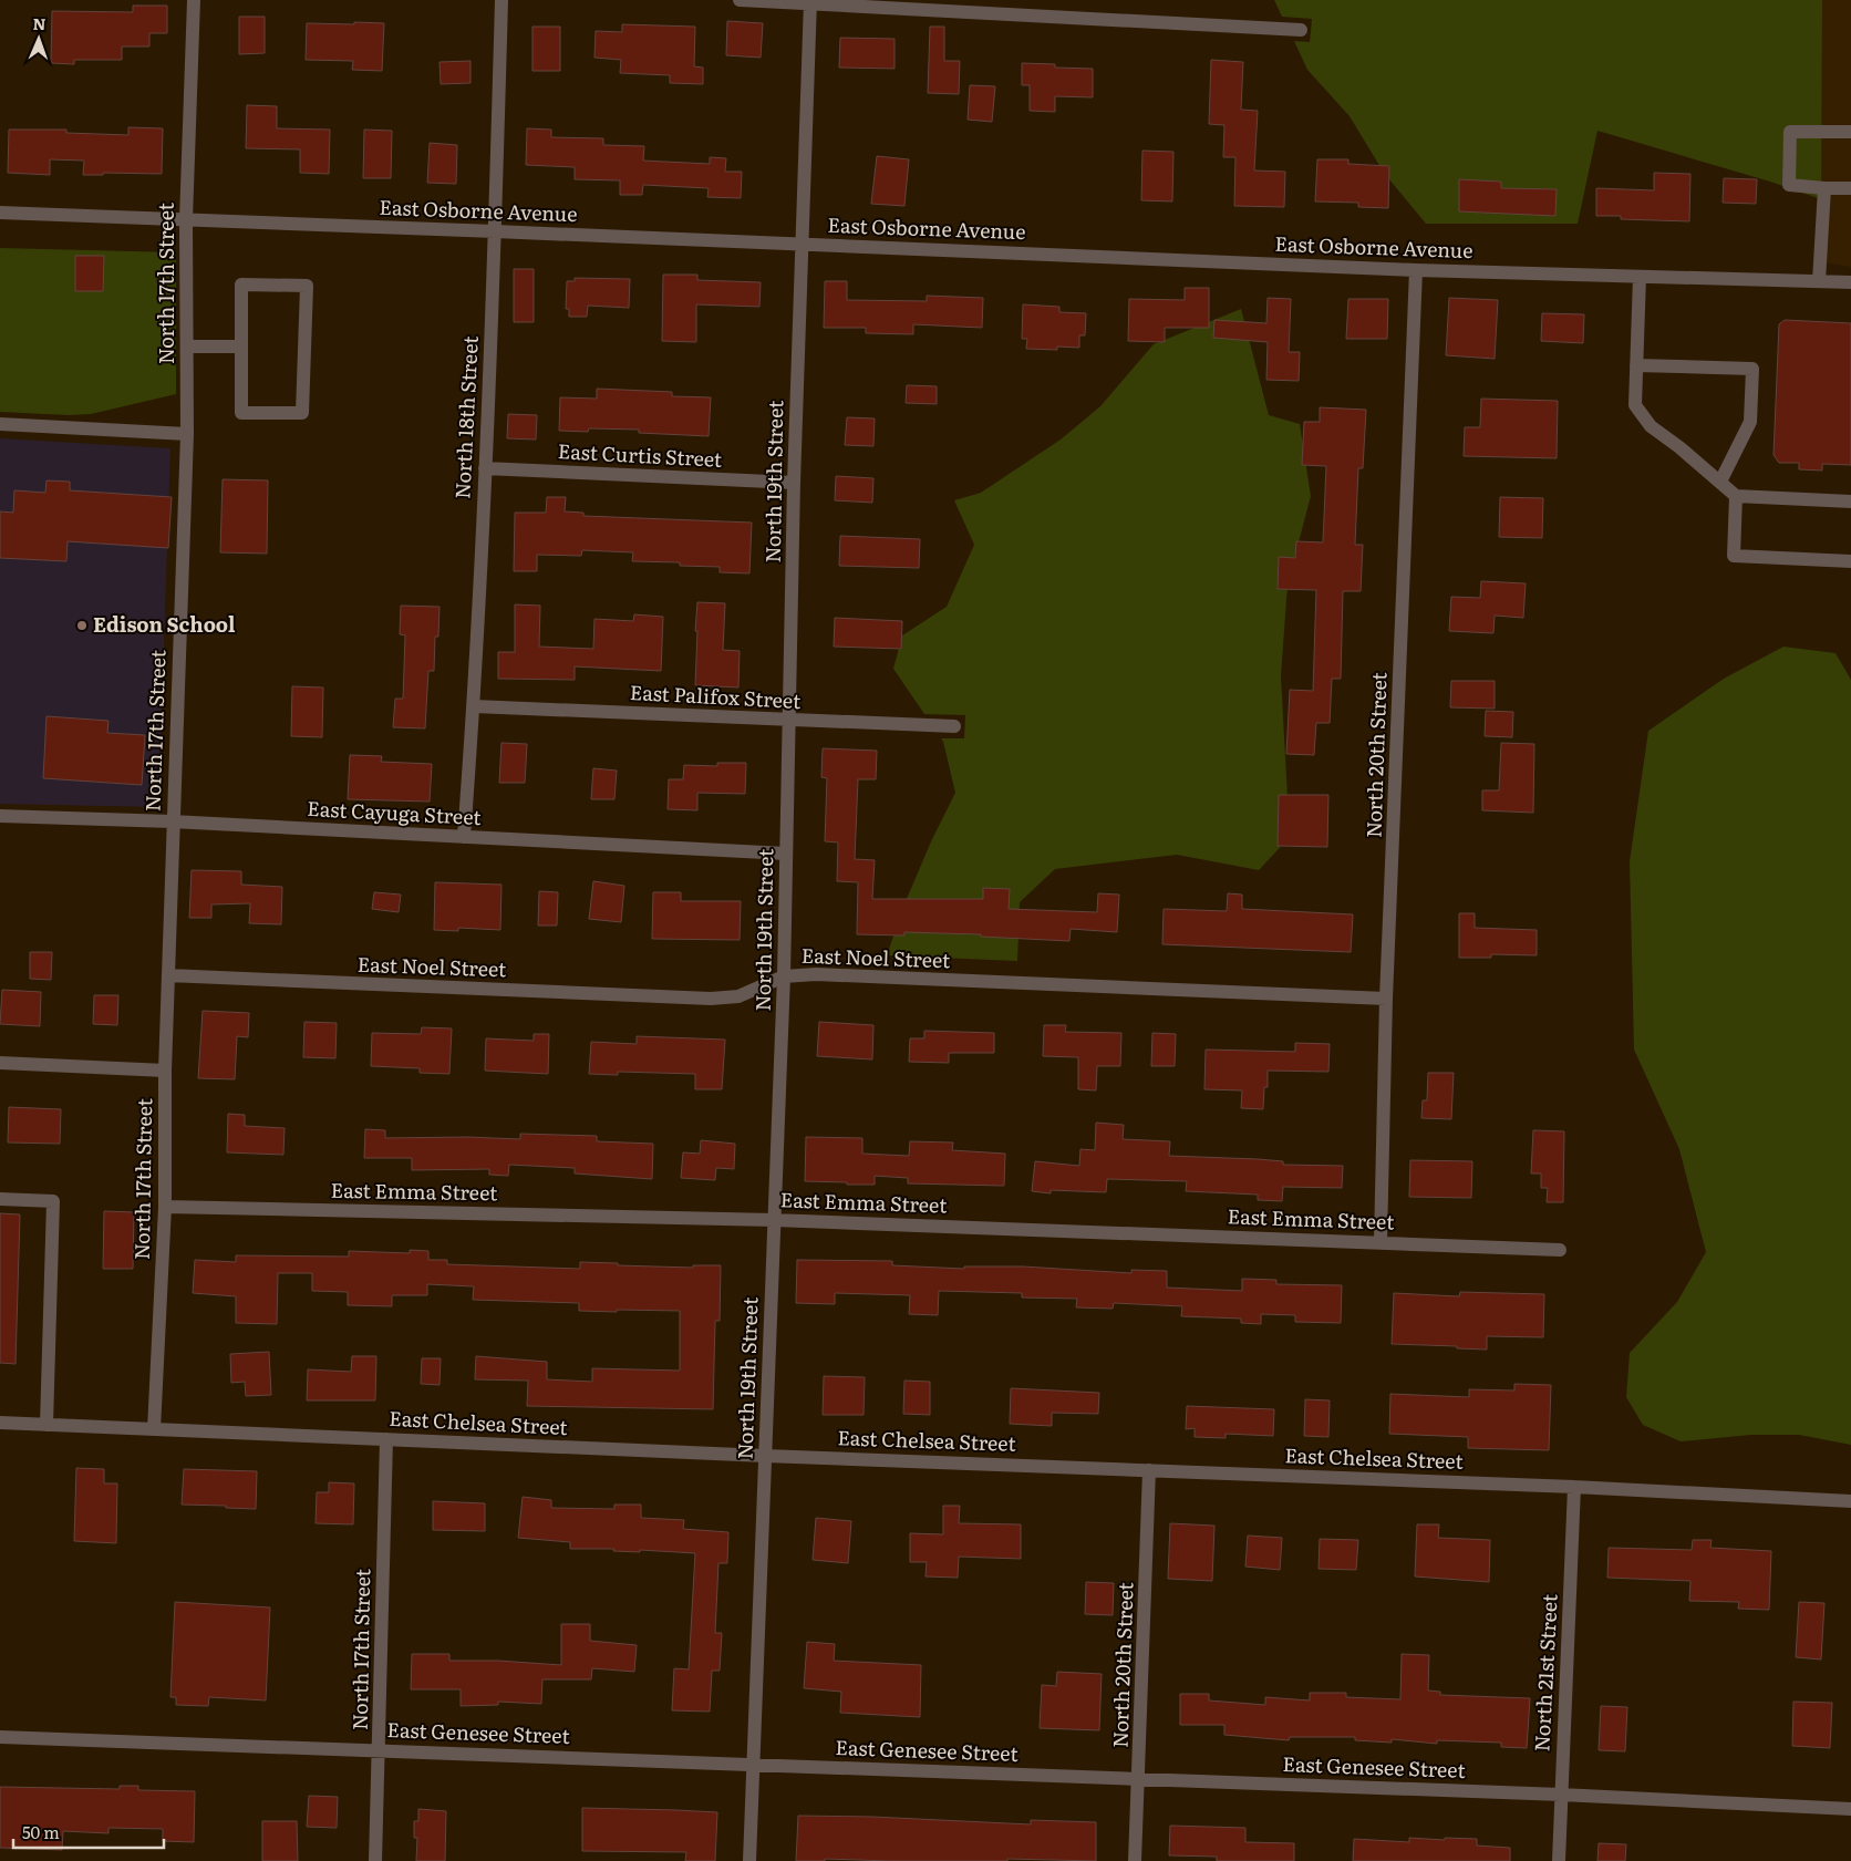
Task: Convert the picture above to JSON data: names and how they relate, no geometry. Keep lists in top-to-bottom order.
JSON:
{
  "streets": {
    "street": [
      "East Osborne Avenue",
      "North 17th Street",
      "North 18th Street",
      "East Curtis Street",
      "North 19th Street",
      "East Palifox Street",
      "North 20th Street",
      "East Cayuga Street",
      "East Noel Street",
      "East Emma Street",
      "East Chelsea Street",
      "North 21st Street",
      "East Genesee Street"
    ]
  },
  "crossings": [
    ["East Osborne Avenue", "North 17th Street"],
    ["East Osborne Avenue", "North 18th Street"],
    ["East Osborne Avenue", "North 19th Street"],
    ["East Osborne Avenue", "North 20th Street"],
    ["North 17th Street", "East Cayuga Street"],
    ["North 17th Street", "East Noel Street"],
    ["North 17th Street", "East Emma Street"],
    ["North 17th Street", "East Chelsea Street"],
    ["North 17th Street", "East Genesee Street"],
    ["North 18th Street", "East Curtis Street"],
    ["North 18th Street", "East Palifox Street"],
    ["North 18th Street", "East Cayuga Street"],
    ["East Curtis Street", "North 19th Street"],
    ["North 19th Street", "East Palifox Street"],
    ["North 19th Street", "East Cayuga Street"],
    ["North 19th Street", "East Noel Street"],
    ["North 19th Street", "East Emma Street"],
    ["North 19th Street", "East Chelsea Street"],
    ["North 19th Street", "East Genesee Street"],
    ["North 20th Street", "East Noel Street"],
    ["North 20th Street", "East Emma Street"],
    ["North 20th Street", "East Chelsea Street"],
    ["North 20th Street", "East Genesee Street"],
    ["East Chelsea Street", "North 21st Street"],
    ["North 21st Street", "East Genesee Street"]
  ],
  "places": ["Edison School"],
  "scale_bar": "50 m",
  "north": "top"
}
